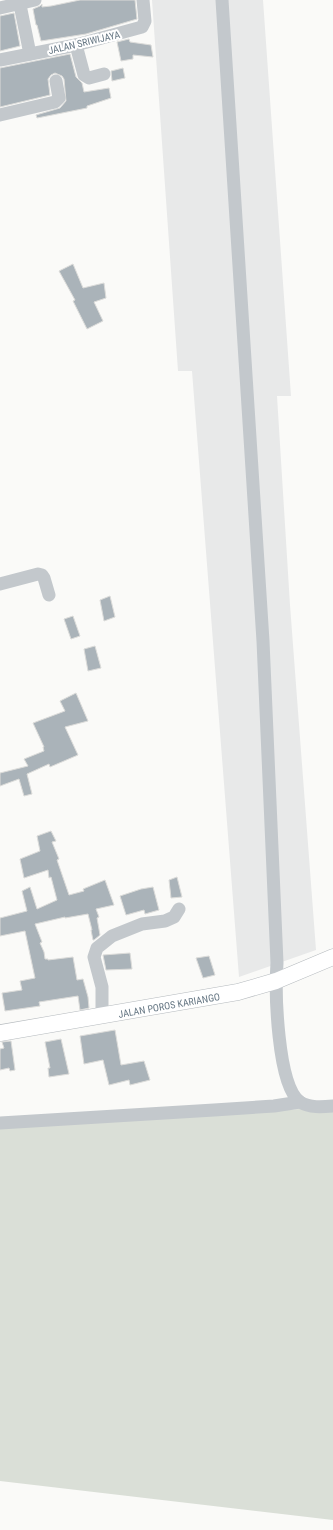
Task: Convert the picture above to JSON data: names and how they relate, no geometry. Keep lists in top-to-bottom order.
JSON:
{
  "streets": {
    "main road": ["JALAN POROS KARIANGO"],
    "street": ["JALAN SRIWIJAYA"]
  }
}
